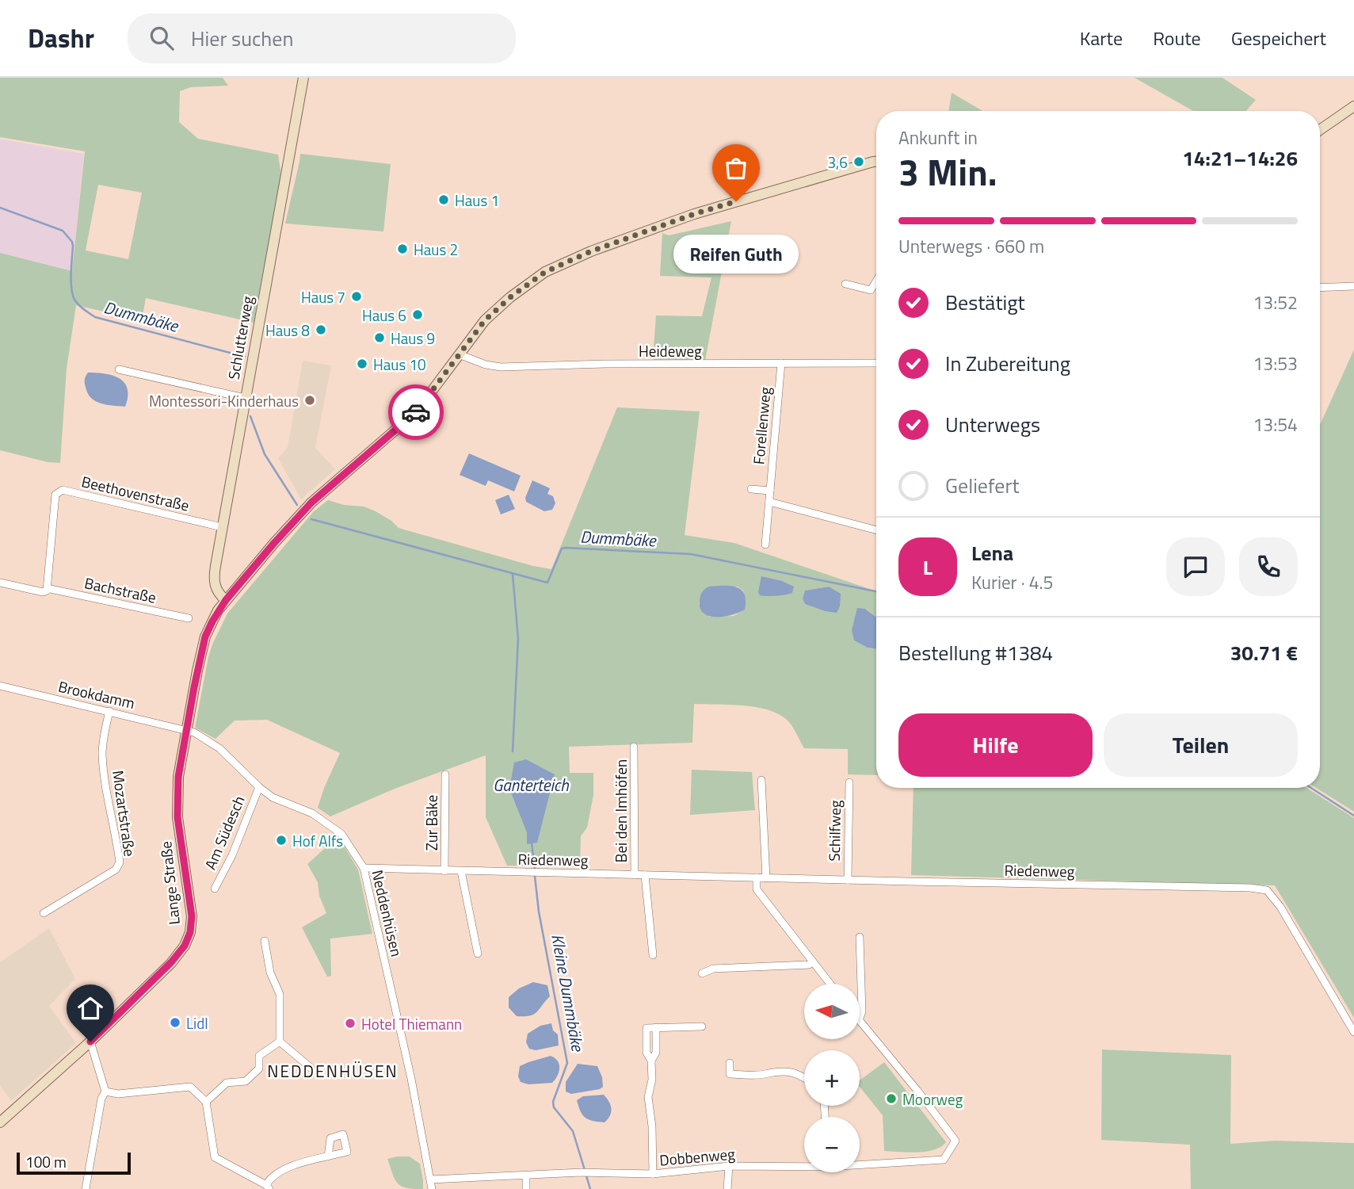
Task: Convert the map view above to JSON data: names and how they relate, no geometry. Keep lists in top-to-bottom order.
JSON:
{
  "streets": {
    "street": [
      "Schlutterweg",
      "Heideweg",
      "Forellenweg",
      "Beethovenstraße",
      "Bachstraße",
      "Brookdamm",
      "Bei den Imhöfen",
      "Mozartstraße",
      "Zur Bäke",
      "Schilfweg",
      "Am Südesch",
      "Riedenweg",
      "Lange Straße",
      "Neddenhüsen",
      "Dobbenweg"
    ]
  },
  "crossings": [
    ["Schlutterweg", "Beethovenstraße"],
    ["Schlutterweg", "Lange Straße"],
    ["Heideweg", "Forellenweg"],
    ["Heideweg", "Lange Straße"],
    ["Beethovenstraße", "Bachstraße"],
    ["Brookdamm", "Mozartstraße"],
    ["Brookdamm", "Lange Straße"],
    ["Brookdamm", "Neddenhüsen"],
    ["Bei den Imhöfen", "Riedenweg"],
    ["Zur Bäke", "Riedenweg"],
    ["Schilfweg", "Riedenweg"],
    ["Am Südesch", "Neddenhüsen"],
    ["Riedenweg", "Neddenhüsen"],
    ["Lange Straße", "Neddenhüsen"],
    ["Neddenhüsen", "Dobbenweg"]
  ],
  "districts": ["NEDDENHÜSEN"],
  "water": ["Dummbäke", "Ganterteich", "Kleine Dummbäke"],
  "places": [
    "3,6",
    "Haus 1",
    "Reifen Guth",
    "Haus 2",
    "Haus 7",
    "Haus 6",
    "Haus 8",
    "Haus 9",
    "Haus 10",
    "Montessori-Kinderhaus",
    "Hof Alfs",
    "Lidl",
    "Hotel Thiemann",
    "Moorweg"
  ],
  "scale_bar": "100 m",
  "north": "left",
  "page": {
    "header": "Dashr",
    "search": "Hier suchen",
    "nav": ["Karte", "Route", "Gespeichert"],
    "heading": ["3 Min.", "Ankunft in", "14:21–14:26"],
    "panel": [
      "Lena",
      "Kurier · 4.5",
      "Bestellung #1384",
      "30.71 €"
    ],
    "bar": "Unterwegs · 660 m",
    "bubble": "Reifen Guth",
    "list": [
      ["Bestätigt", "13:52"],
      ["In Zubereitung", "13:53"],
      ["Unterwegs", "13:54"],
      "Geliefert"
    ],
    "round": "L",
    "buttons": ["Hilfe", "Teilen"],
    "map_buttons": ["+", "−"],
    "scale": "100 m"
  }
}
